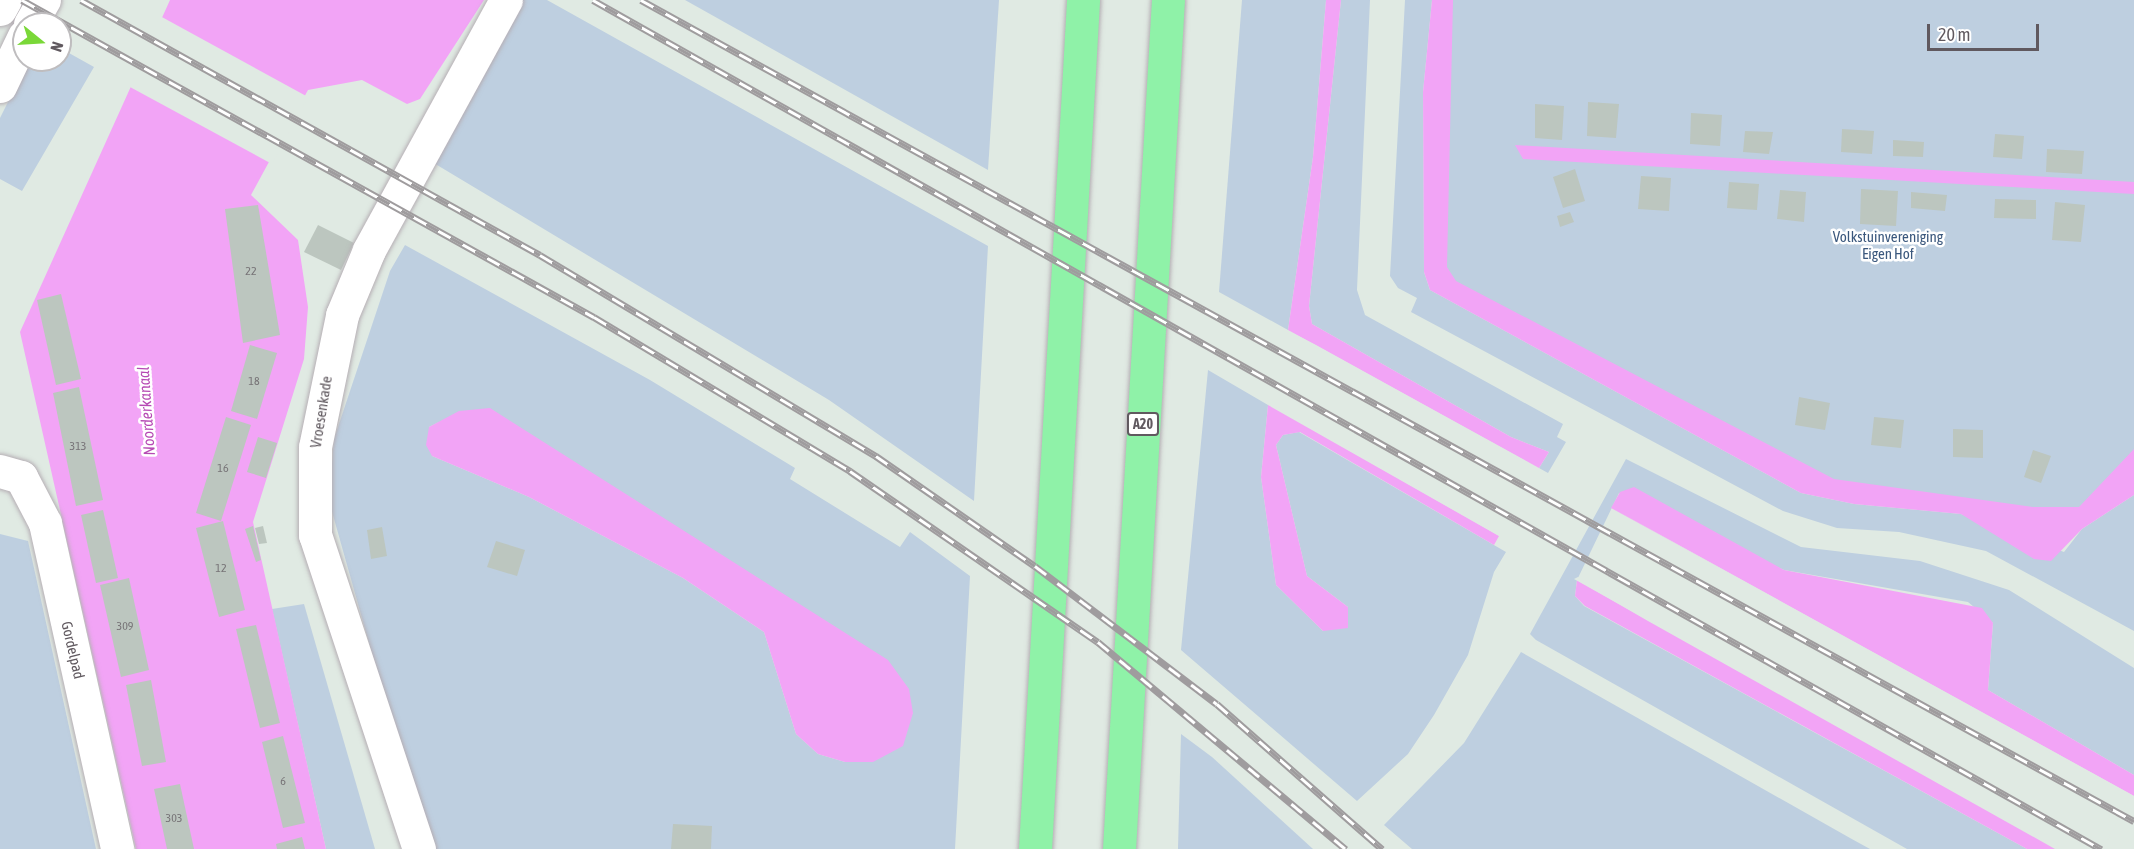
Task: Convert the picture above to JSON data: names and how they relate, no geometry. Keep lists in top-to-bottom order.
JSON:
{
  "streets": {
    "highway": ["A20"],
    "street": ["Vroesenkade", "Gordelpad"]
  },
  "water": ["Noorderkanaal"],
  "parks": ["Volkstuinvereniging Eigen Hof"],
  "house_numbers": [
    "22",
    "18",
    "313",
    "16",
    "12",
    "309",
    "6",
    "303"
  ],
  "scale_bar": "20 m",
  "north": "right"
}
